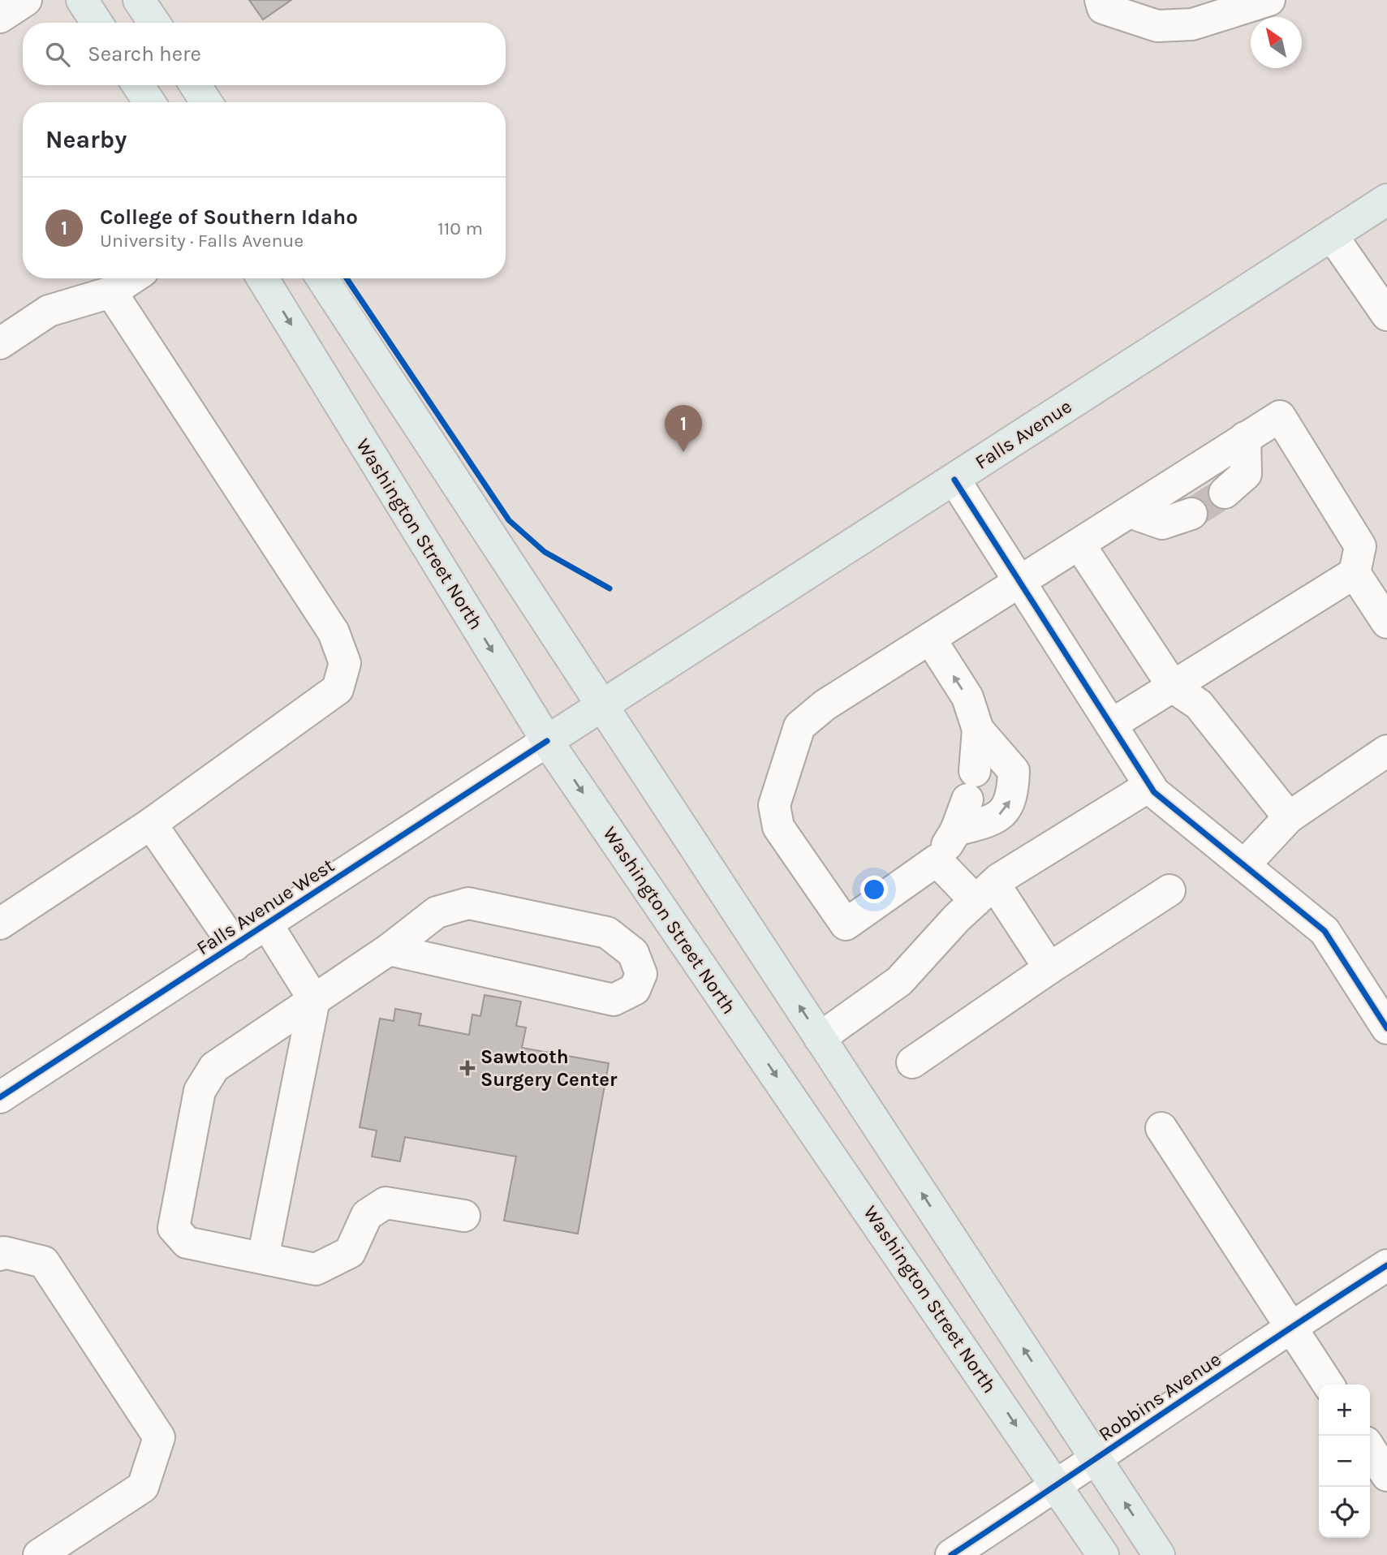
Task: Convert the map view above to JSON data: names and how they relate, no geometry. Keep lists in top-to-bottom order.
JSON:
{
  "streets": {
    "main road": ["Falls Avenue", "Washington Street North", "Falls Avenue West"],
    "street": ["Robbins Avenue"]
  },
  "crossings": [
    ["Falls Avenue", "Falls Avenue West"],
    ["Washington Street North", "Falls Avenue West"],
    ["Washington Street North", "Robbins Avenue"]
  ],
  "places": {
    "health": ["Sawtooth Surgery Center"]
  },
  "north": "top left",
  "page": {
    "search": "Search here",
    "heading": "Nearby",
    "list": [
      {
        "mark": "1",
        "name": "College of Southern Idaho",
        "note": "University · Falls Avenue",
        "value": "110 m"
      }
    ],
    "pins": "1",
    "map_buttons": ["+", "−"]
  }
}
